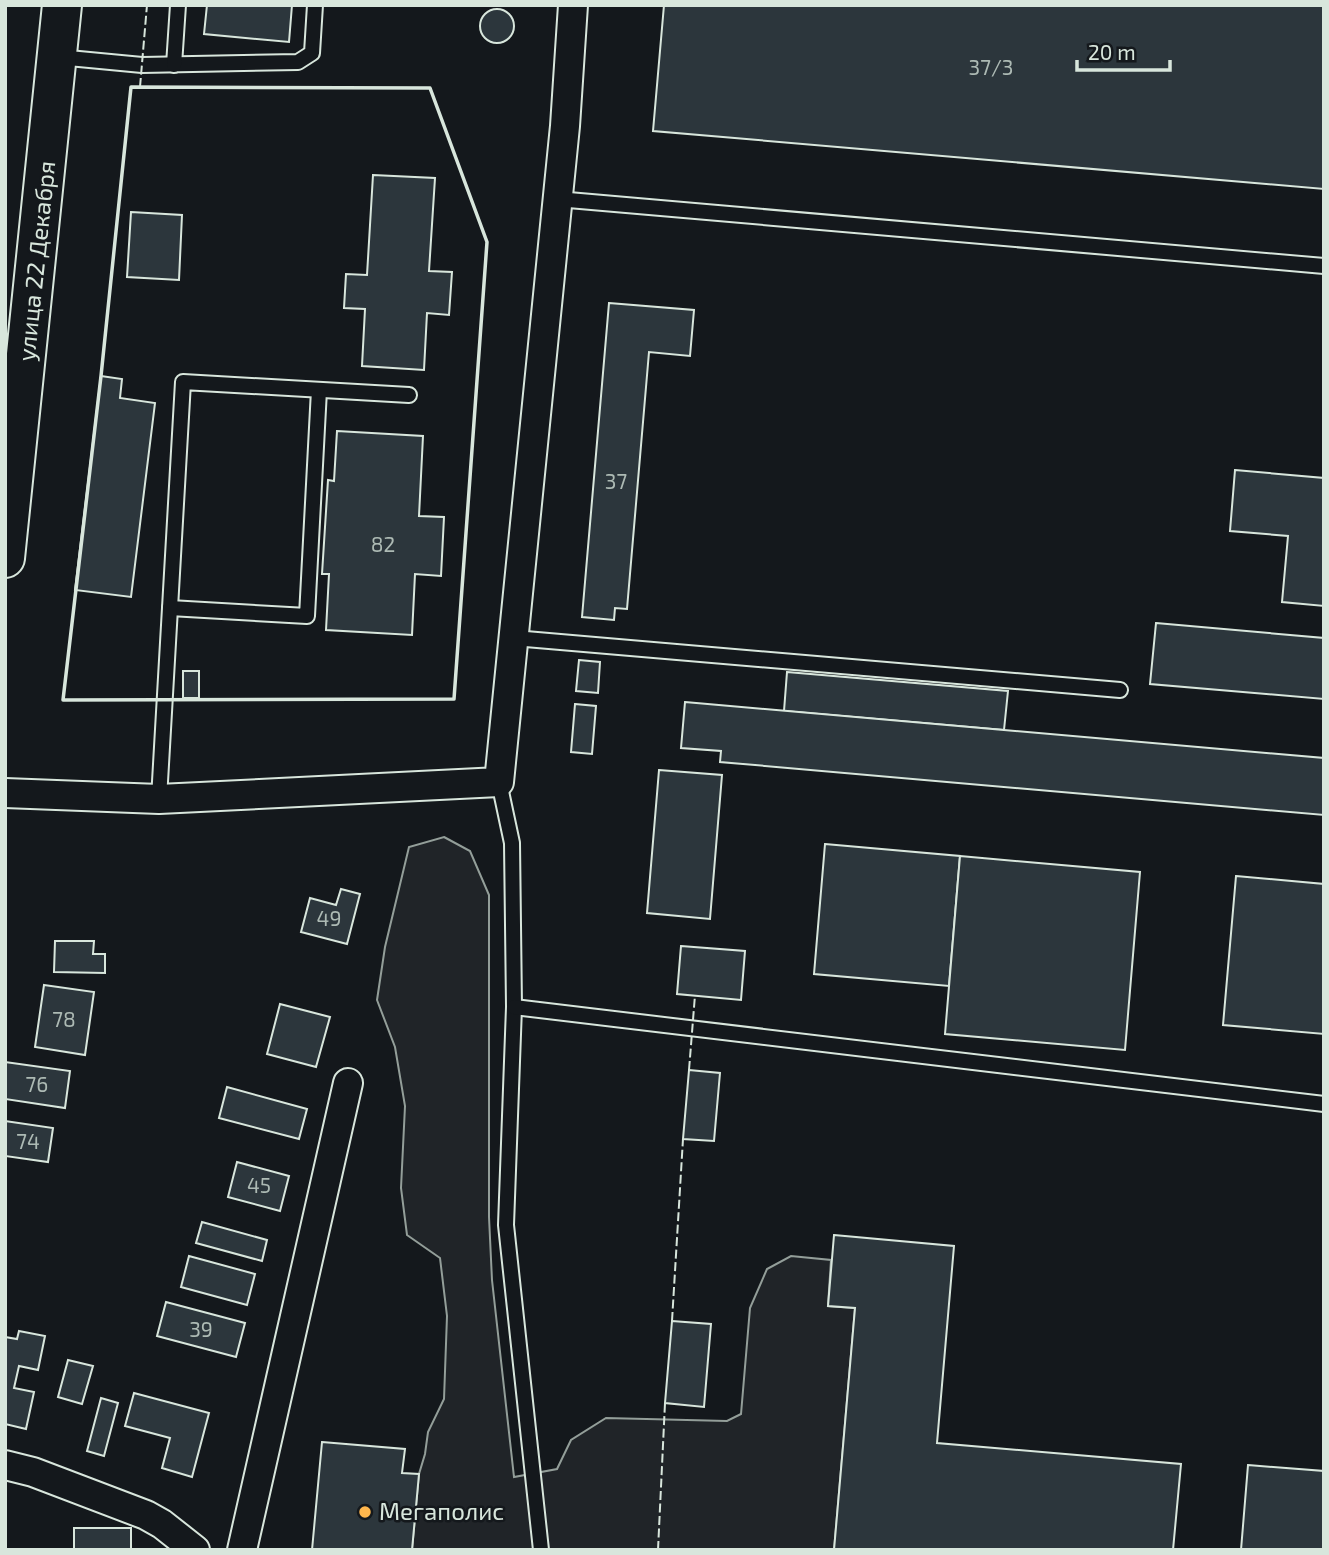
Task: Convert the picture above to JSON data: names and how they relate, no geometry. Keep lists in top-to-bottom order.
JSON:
{
  "streets": {
    "main road": ["улица 22 Декабря"]
  },
  "places": ["Мегаполис"],
  "house_numbers": [
    "37/3",
    "37",
    "82",
    "49",
    "78",
    "76",
    "74",
    "45",
    "39"
  ],
  "scale_bar": "20 m"
}
